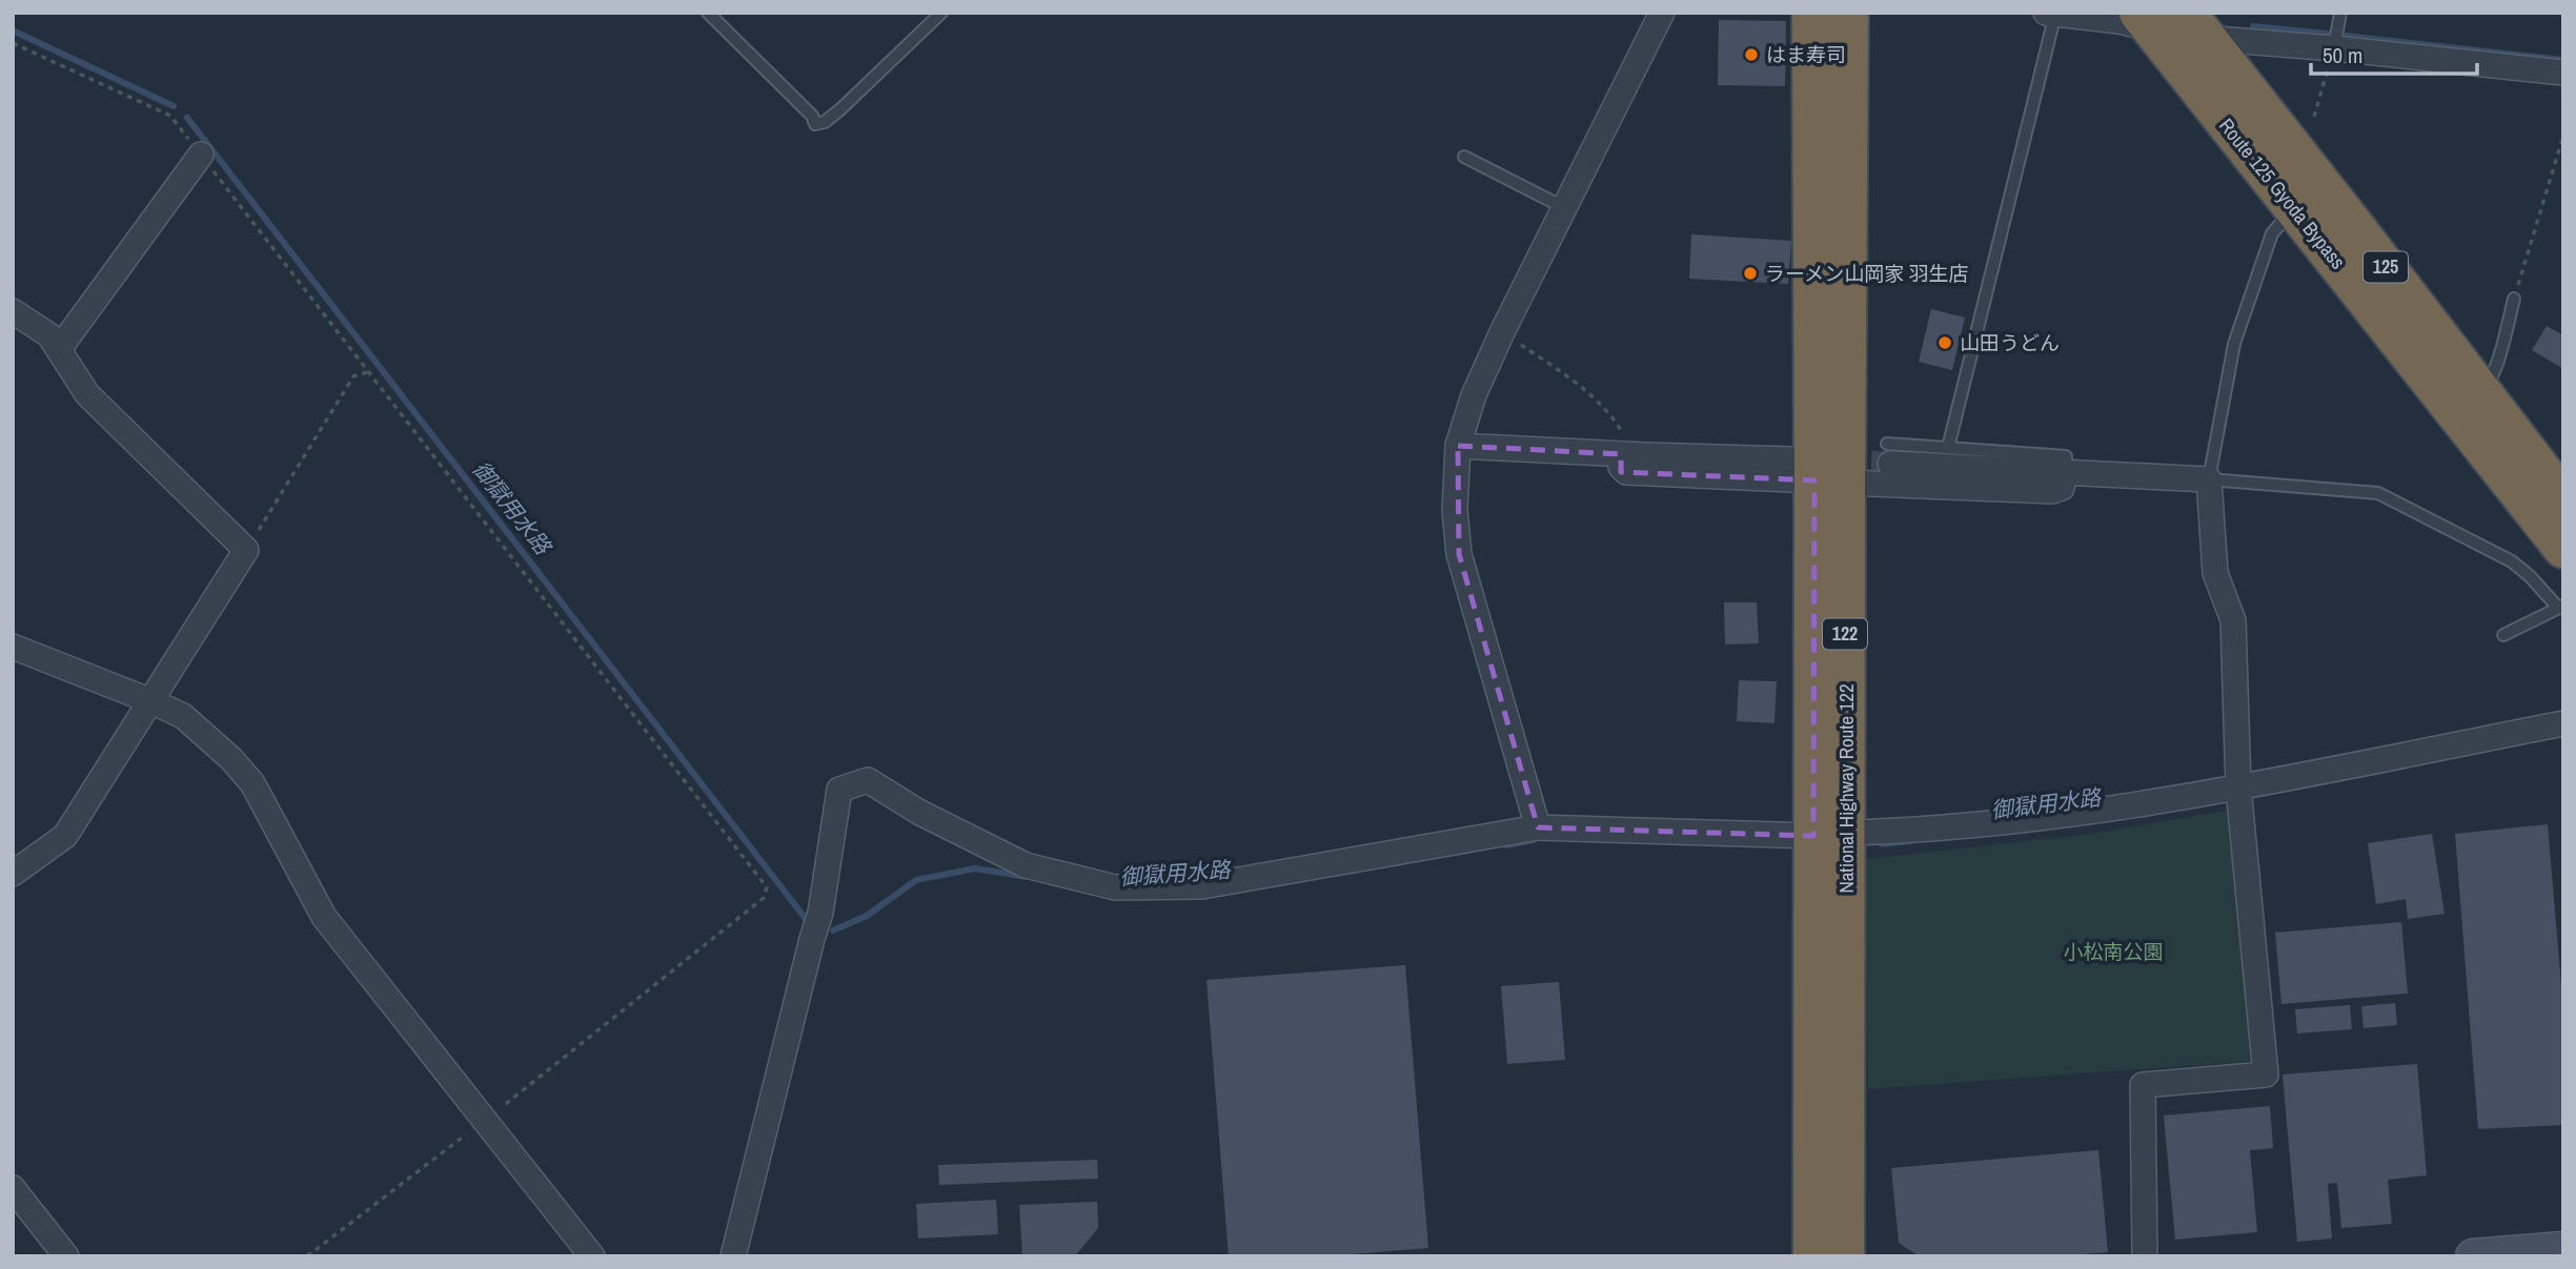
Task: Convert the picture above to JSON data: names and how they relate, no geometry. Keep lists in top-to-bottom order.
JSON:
{
  "streets": {
    "highway": [
      "Route 125 Gyoda Bypass",
      "125",
      "122",
      "National Highway Route 122"
    ]
  },
  "water": ["御獄用水路"],
  "parks": ["小松南公園"],
  "places": ["はま寿司", "ラーメン山岡家 羽生店", "山田うどん"],
  "scale_bar": "50 m"
}
